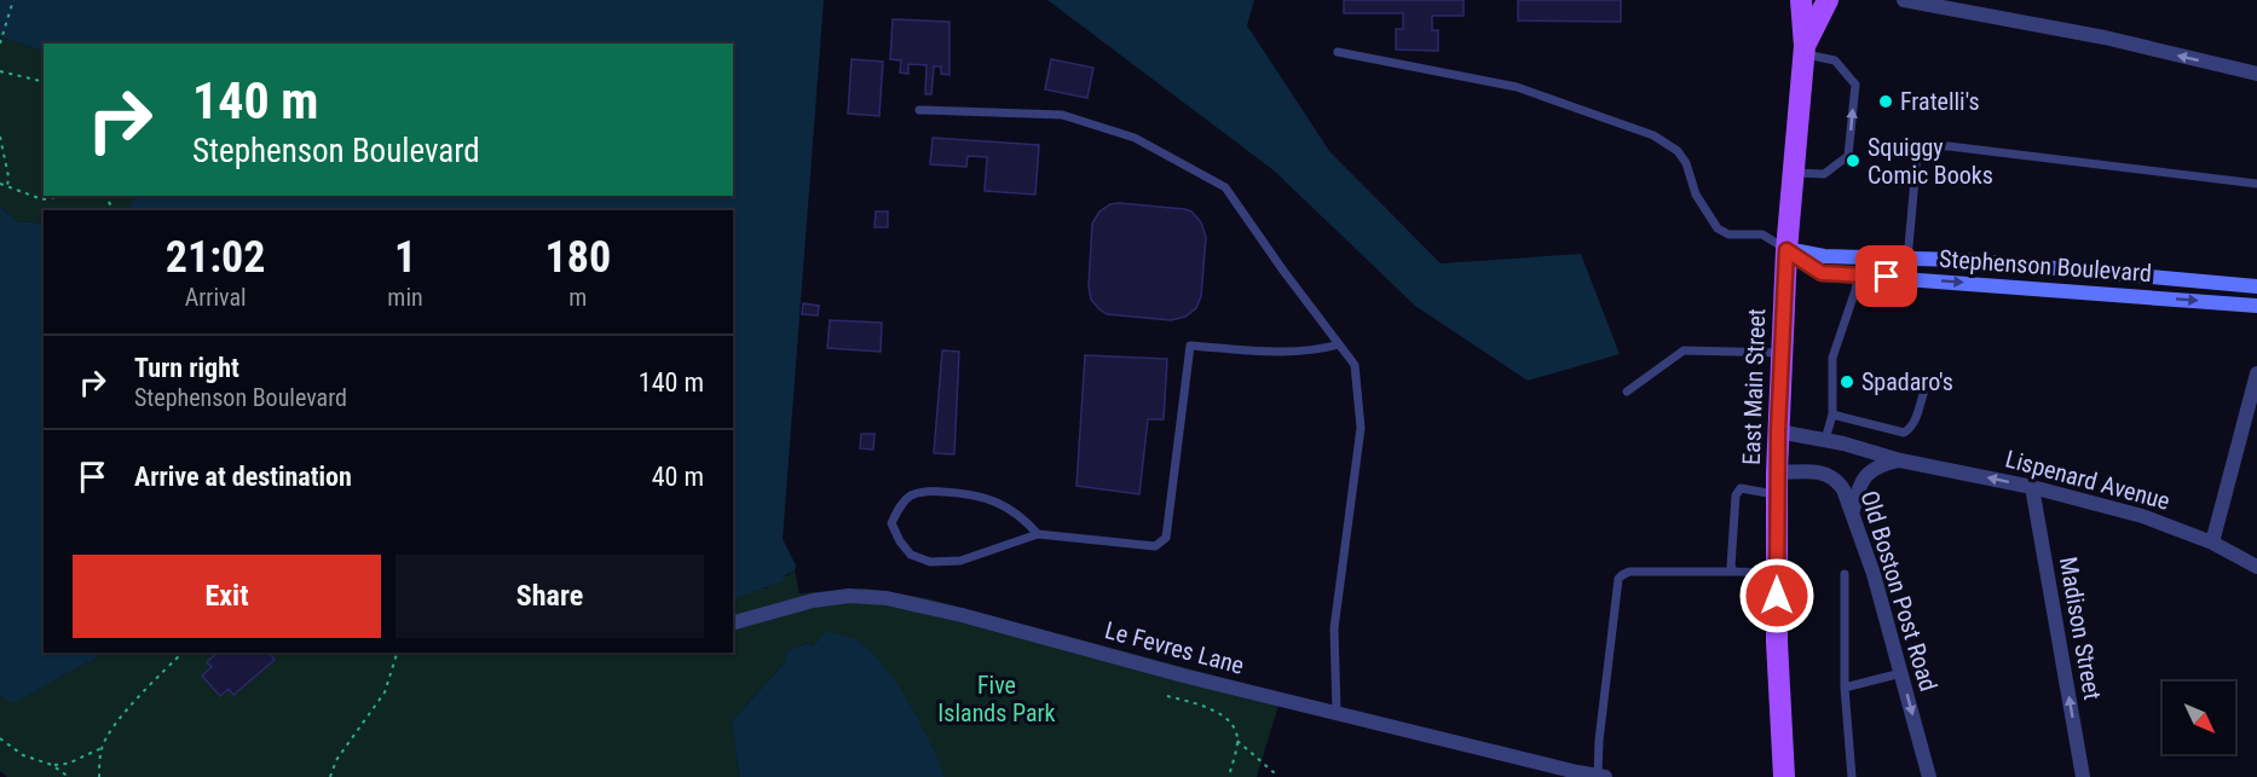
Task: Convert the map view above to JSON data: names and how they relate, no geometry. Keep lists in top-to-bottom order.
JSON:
{
  "streets": {
    "main road": ["East Main Street"],
    "street": [
      "Stephenson Boulevard",
      "Lispenard Avenue",
      "Old Boston Post Road",
      "Madison Street",
      "Le Fevres Lane"
    ]
  },
  "crossings": [
    ["Stephenson Boulevard", "East Main Street"],
    ["East Main Street", "Lispenard Avenue"],
    ["East Main Street", "Old Boston Post Road"],
    ["Lispenard Avenue", "Madison Street"]
  ],
  "one_way": ["Madison Street"],
  "parks": ["Five Islands Park"],
  "places": ["Fratelli's", "Squiggy Comic Books", "Spadaro's"],
  "north": "bottom right",
  "page": {
    "turn": ["140 m", "Stephenson Boulevard"],
    "eta": [
      "21:02",
      "Arrival",
      "1",
      "min",
      "180",
      "m"
    ],
    "list": [
      {
        "name": "Turn right",
        "note": "Stephenson Boulevard",
        "value": "140 m"
      },
      {
        "name": "Arrive at destination",
        "value": "40 m"
      }
    ],
    "buttons": ["Exit", "Share"]
  }
}
